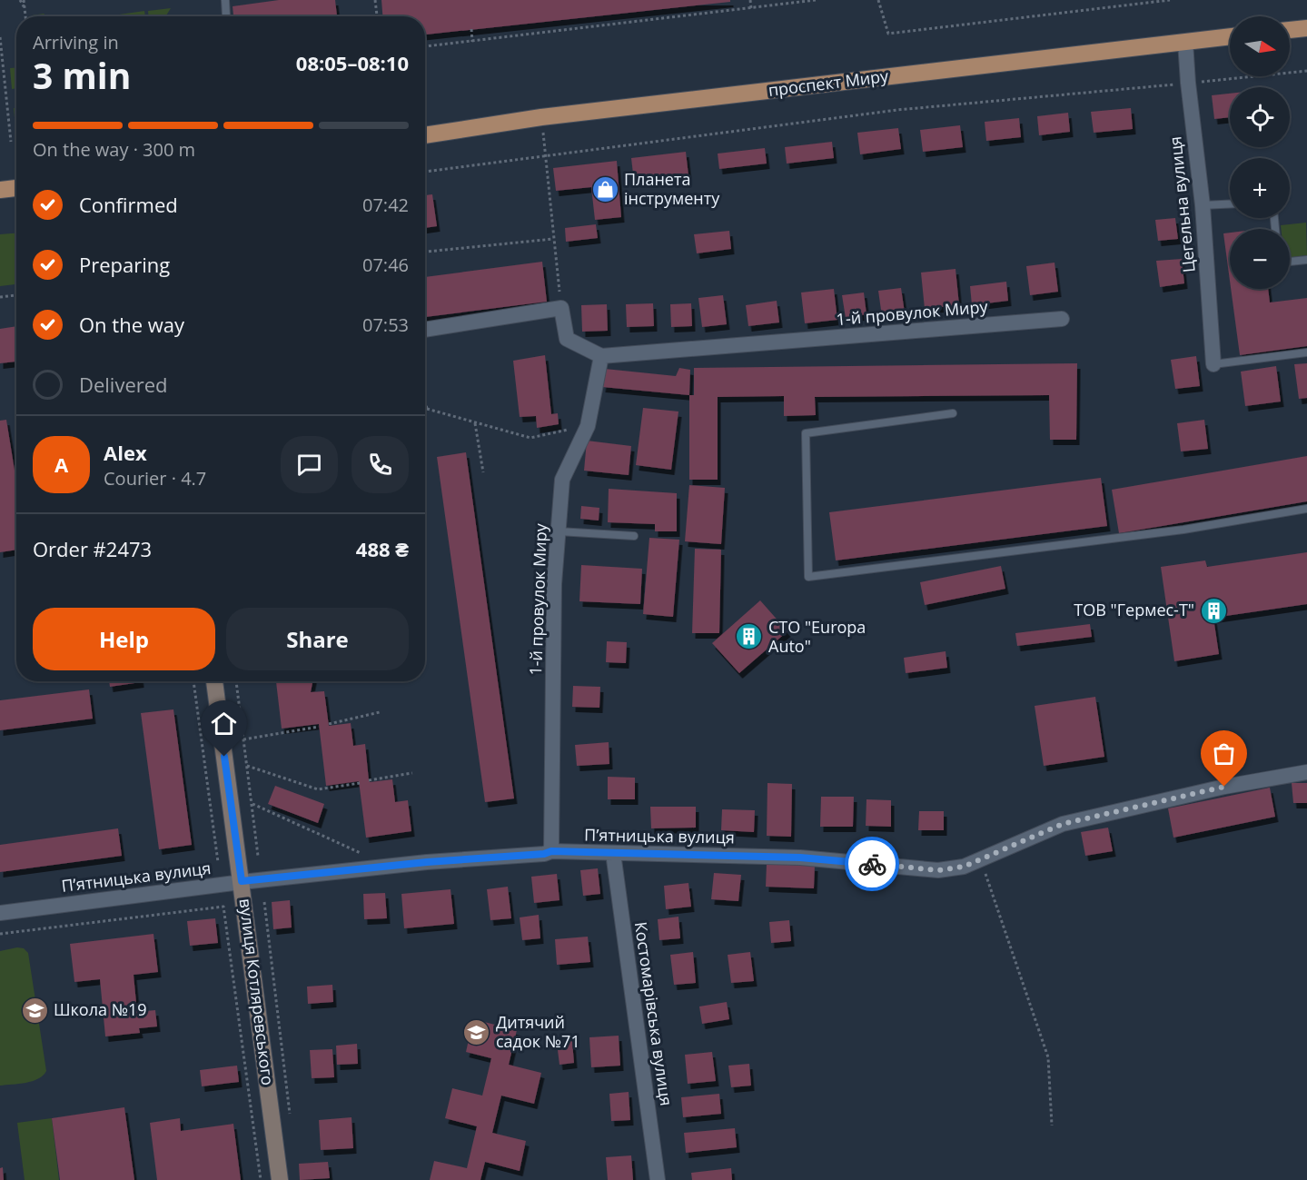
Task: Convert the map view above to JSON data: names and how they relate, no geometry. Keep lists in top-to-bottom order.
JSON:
{
  "streets": {
    "main road": ["проспект Миру"],
    "street": [
      "Цегельна вулиця",
      "1-й провулок Миру",
      "Пʼятницька вулиця",
      "вулиця Котляревського",
      "Костомарівська вулиця"
    ]
  },
  "crossings": [
    ["проспект Миру", "Цегельна вулиця"],
    ["1-й провулок Миру", "Пʼятницька вулиця"],
    ["Пʼятницька вулиця", "вулиця Котляревського"],
    ["Пʼятницька вулиця", "Костомарівська вулиця"]
  ],
  "places": {
    "shop": ["Планета інструменту"],
    "building": ["ТОВ \"Гермес-Т\"", "СТО \"Europa Auto\""],
    "school or university": ["Школа №19", "Дитячий садок №71"]
  },
  "north": "right",
  "page": {
    "map_buttons": ["+", "−"],
    "heading": ["3 min", "Arriving in", "08:05–08:10"],
    "panel": [
      "Alex",
      "Courier · 4.7",
      "Order #2473",
      "488 ₴"
    ],
    "bar": "On the way · 300 m",
    "list": [
      ["Confirmed", "07:42"],
      ["Preparing", "07:46"],
      ["On the way", "07:53"],
      "Delivered"
    ],
    "round": "A",
    "buttons": ["Help", "Share"]
  }
}
